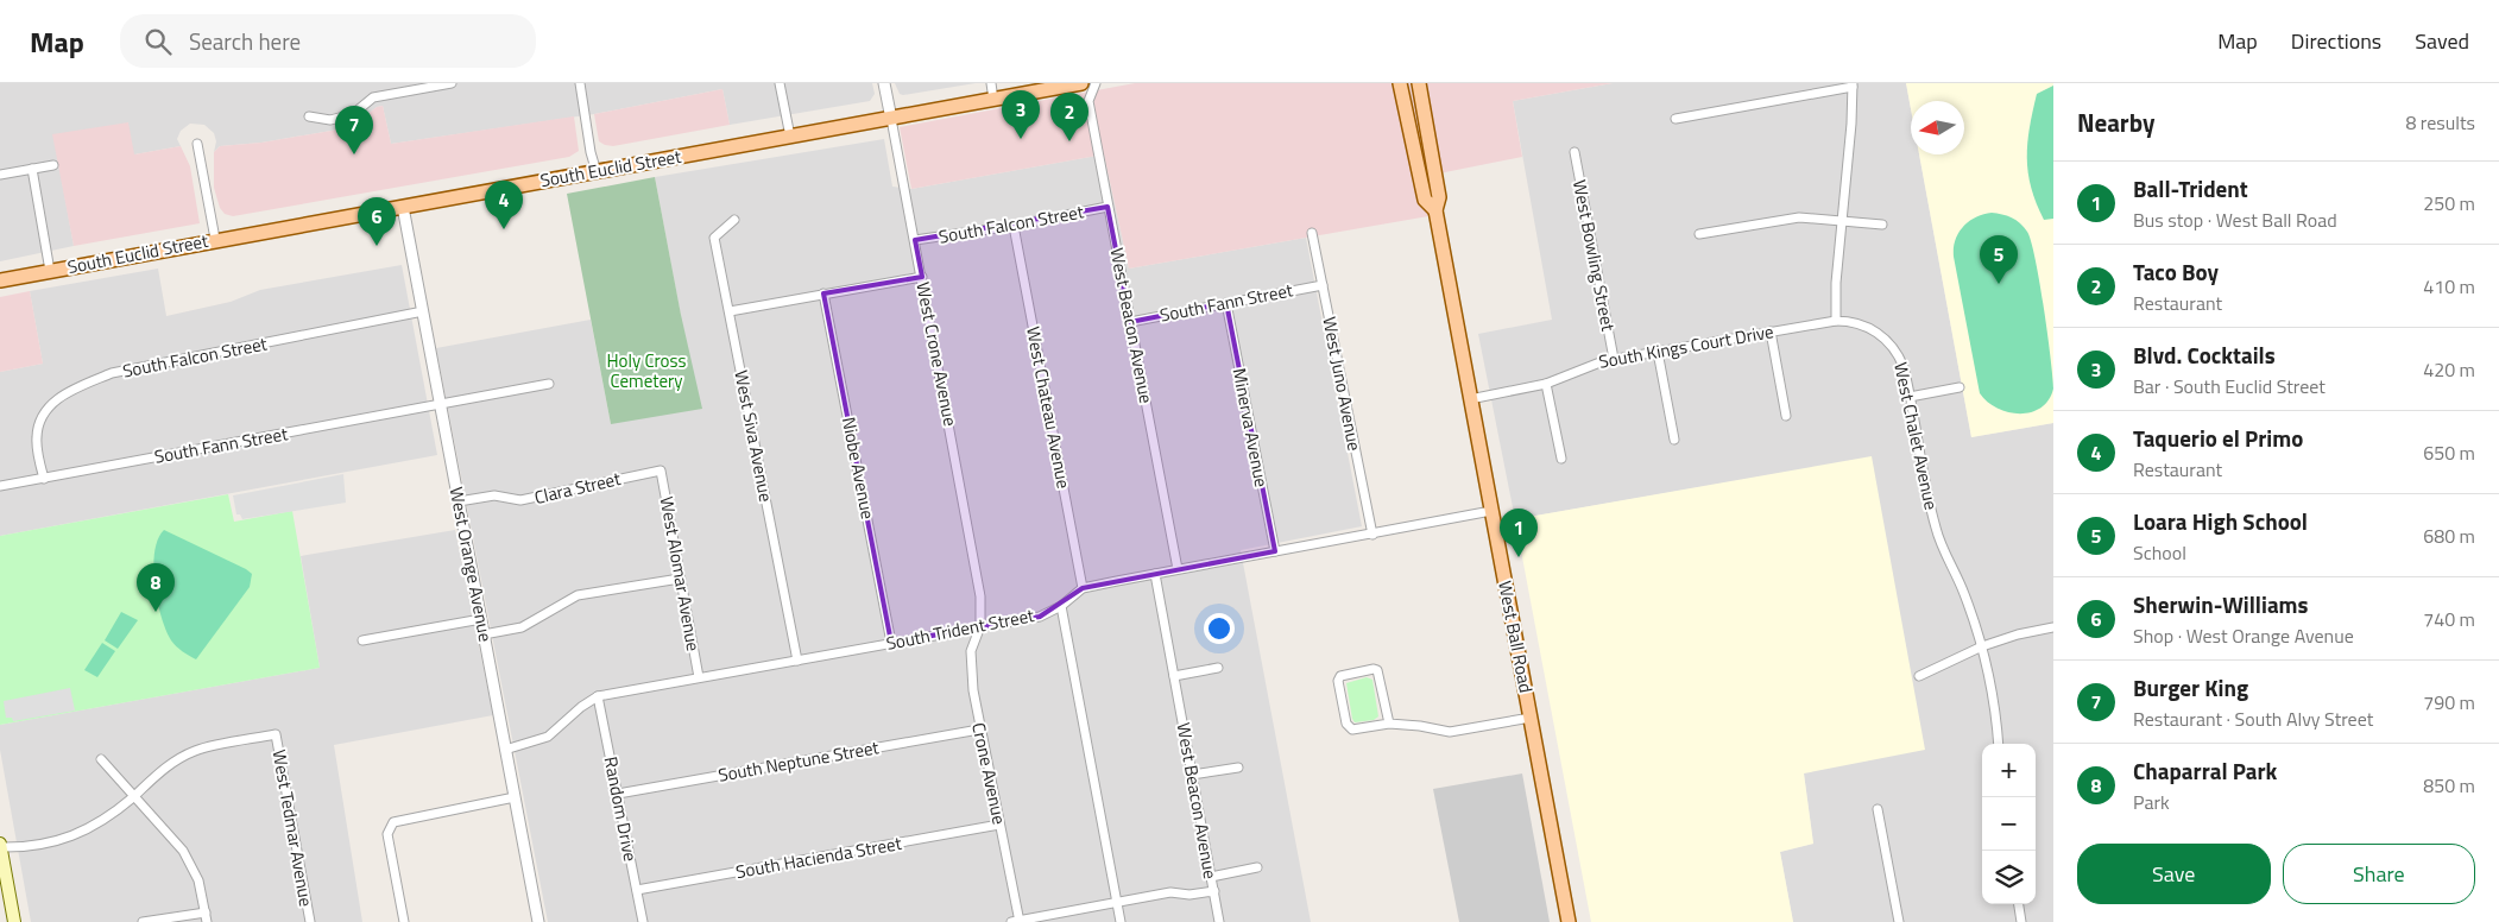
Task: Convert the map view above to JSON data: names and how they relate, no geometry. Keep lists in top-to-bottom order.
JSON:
{
  "streets": {
    "main road": ["South Euclid Street", "West Ball Road"],
    "street": [
      "South Falcon Street",
      "West Bowling Street",
      "South Fann Street",
      "West Beacon Avenue",
      "South Kings Court Drive",
      "West Crone Avenue",
      "West Juno Avenue",
      "West Chateau Avenue",
      "Minerva Avenue",
      "West Siva Avenue",
      "West Chalet Avenue",
      "Niobe Avenue",
      "Clara Street",
      "West Orange Avenue",
      "West Alomar Avenue",
      "South Trident Street",
      "South Neptune Street",
      "Crone Avenue",
      "Random Drive",
      "West Tedmar Avenue",
      "South Hacienda Street"
    ]
  },
  "crossings": [
    ["South Euclid Street", "West Crone Avenue"],
    ["South Euclid Street", "West Orange Avenue"],
    ["South Falcon Street", "South Fann Street"],
    ["South Falcon Street", "West Beacon Avenue"],
    ["South Falcon Street", "West Crone Avenue"],
    ["South Falcon Street", "West Chateau Avenue"],
    ["South Falcon Street", "West Orange Avenue"],
    ["West Bowling Street", "South Kings Court Drive"],
    ["South Fann Street", "West Beacon Avenue"],
    ["South Fann Street", "West Juno Avenue"],
    ["South Fann Street", "Minerva Avenue"],
    ["South Fann Street", "West Orange Avenue"],
    ["West Beacon Avenue", "South Trident Street"],
    ["South Kings Court Drive", "West Chalet Avenue"],
    ["South Kings Court Drive", "West Ball Road"],
    ["West Crone Avenue", "South Trident Street"],
    ["West Crone Avenue", "Crone Avenue"],
    ["West Juno Avenue", "South Trident Street"],
    ["West Chateau Avenue", "South Trident Street"],
    ["Minerva Avenue", "South Trident Street"],
    ["West Siva Avenue", "South Trident Street"],
    ["Niobe Avenue", "South Trident Street"],
    ["Clara Street", "West Orange Avenue"],
    ["Clara Street", "West Alomar Avenue"],
    ["West Orange Avenue", "South Trident Street"],
    ["West Alomar Avenue", "South Trident Street"],
    ["South Trident Street", "West Ball Road"],
    ["South Trident Street", "Crone Avenue"],
    ["South Trident Street", "Random Drive"],
    ["South Neptune Street", "Crone Avenue"],
    ["South Neptune Street", "Random Drive"],
    ["Crone Avenue", "South Hacienda Street"],
    ["Random Drive", "South Hacienda Street"]
  ],
  "parks": ["Holy Cross Cemetery"],
  "north": "left",
  "page": {
    "header": "Map",
    "search": "Search here",
    "nav": ["Map", "Directions", "Saved"],
    "heading": ["Nearby", "8 results"],
    "pins": [
      "3",
      "2",
      "7",
      "4",
      "6",
      "5",
      "1",
      "8"
    ],
    "list": [
      {
        "mark": "1",
        "name": "Ball-Trident",
        "note": "Bus stop · West Ball Road",
        "value": "250 m"
      },
      {
        "mark": "2",
        "name": "Taco Boy",
        "note": "Restaurant",
        "value": "410 m"
      },
      {
        "mark": "3",
        "name": "Blvd. Cocktails",
        "note": "Bar · South Euclid Street",
        "value": "420 m"
      },
      {
        "mark": "4",
        "name": "Taquerio el Primo",
        "note": "Restaurant",
        "value": "650 m"
      },
      {
        "mark": "5",
        "name": "Loara High School",
        "note": "School",
        "value": "680 m"
      },
      {
        "mark": "6",
        "name": "Sherwin-Williams",
        "note": "Shop · West Orange Avenue",
        "value": "740 m"
      },
      {
        "mark": "7",
        "name": "Burger King",
        "note": "Restaurant · South Alvy Street",
        "value": "790 m"
      },
      {
        "mark": "8",
        "name": "Chaparral Park",
        "note": "Park",
        "value": "850 m"
      }
    ],
    "map_buttons": ["+", "−"],
    "buttons": ["Save", "Share"]
  }
}
